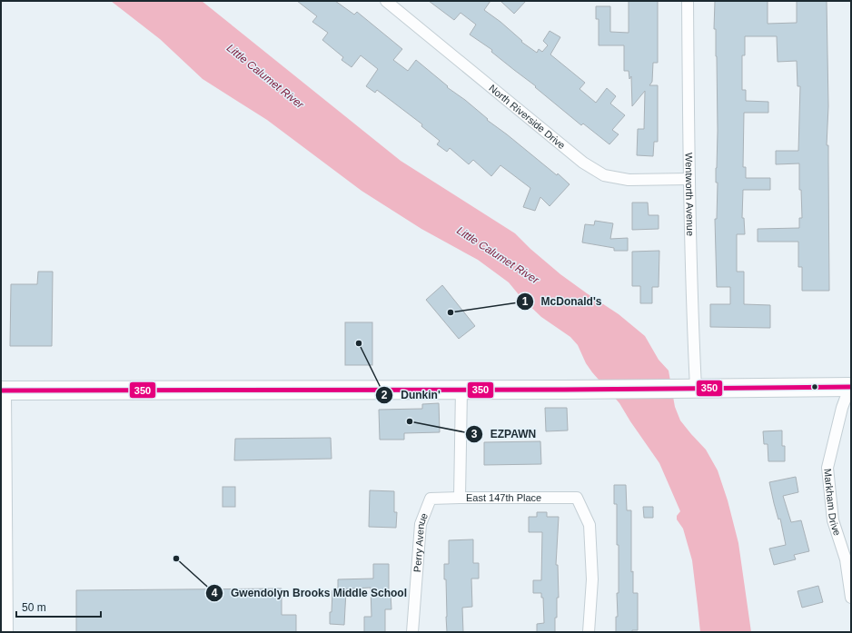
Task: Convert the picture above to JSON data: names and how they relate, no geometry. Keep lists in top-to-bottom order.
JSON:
{
  "streets": {
    "street": [
      "North Riverside Drive",
      "Wentworth Avenue",
      "East 147th Place",
      "Markham Drive",
      "Perry Avenue"
    ]
  },
  "crossings": [
    ["North Riverside Drive", "Wentworth Avenue"],
    ["East 147th Place", "Perry Avenue"]
  ],
  "water": ["Little Calumet River"],
  "places": [
    "McDonald's",
    "Dunkin'",
    "EZPAWN",
    "Gwendolyn Brooks Middle School"
  ],
  "lines": ["transit line 350"],
  "scale_bar": "50 m"
}
